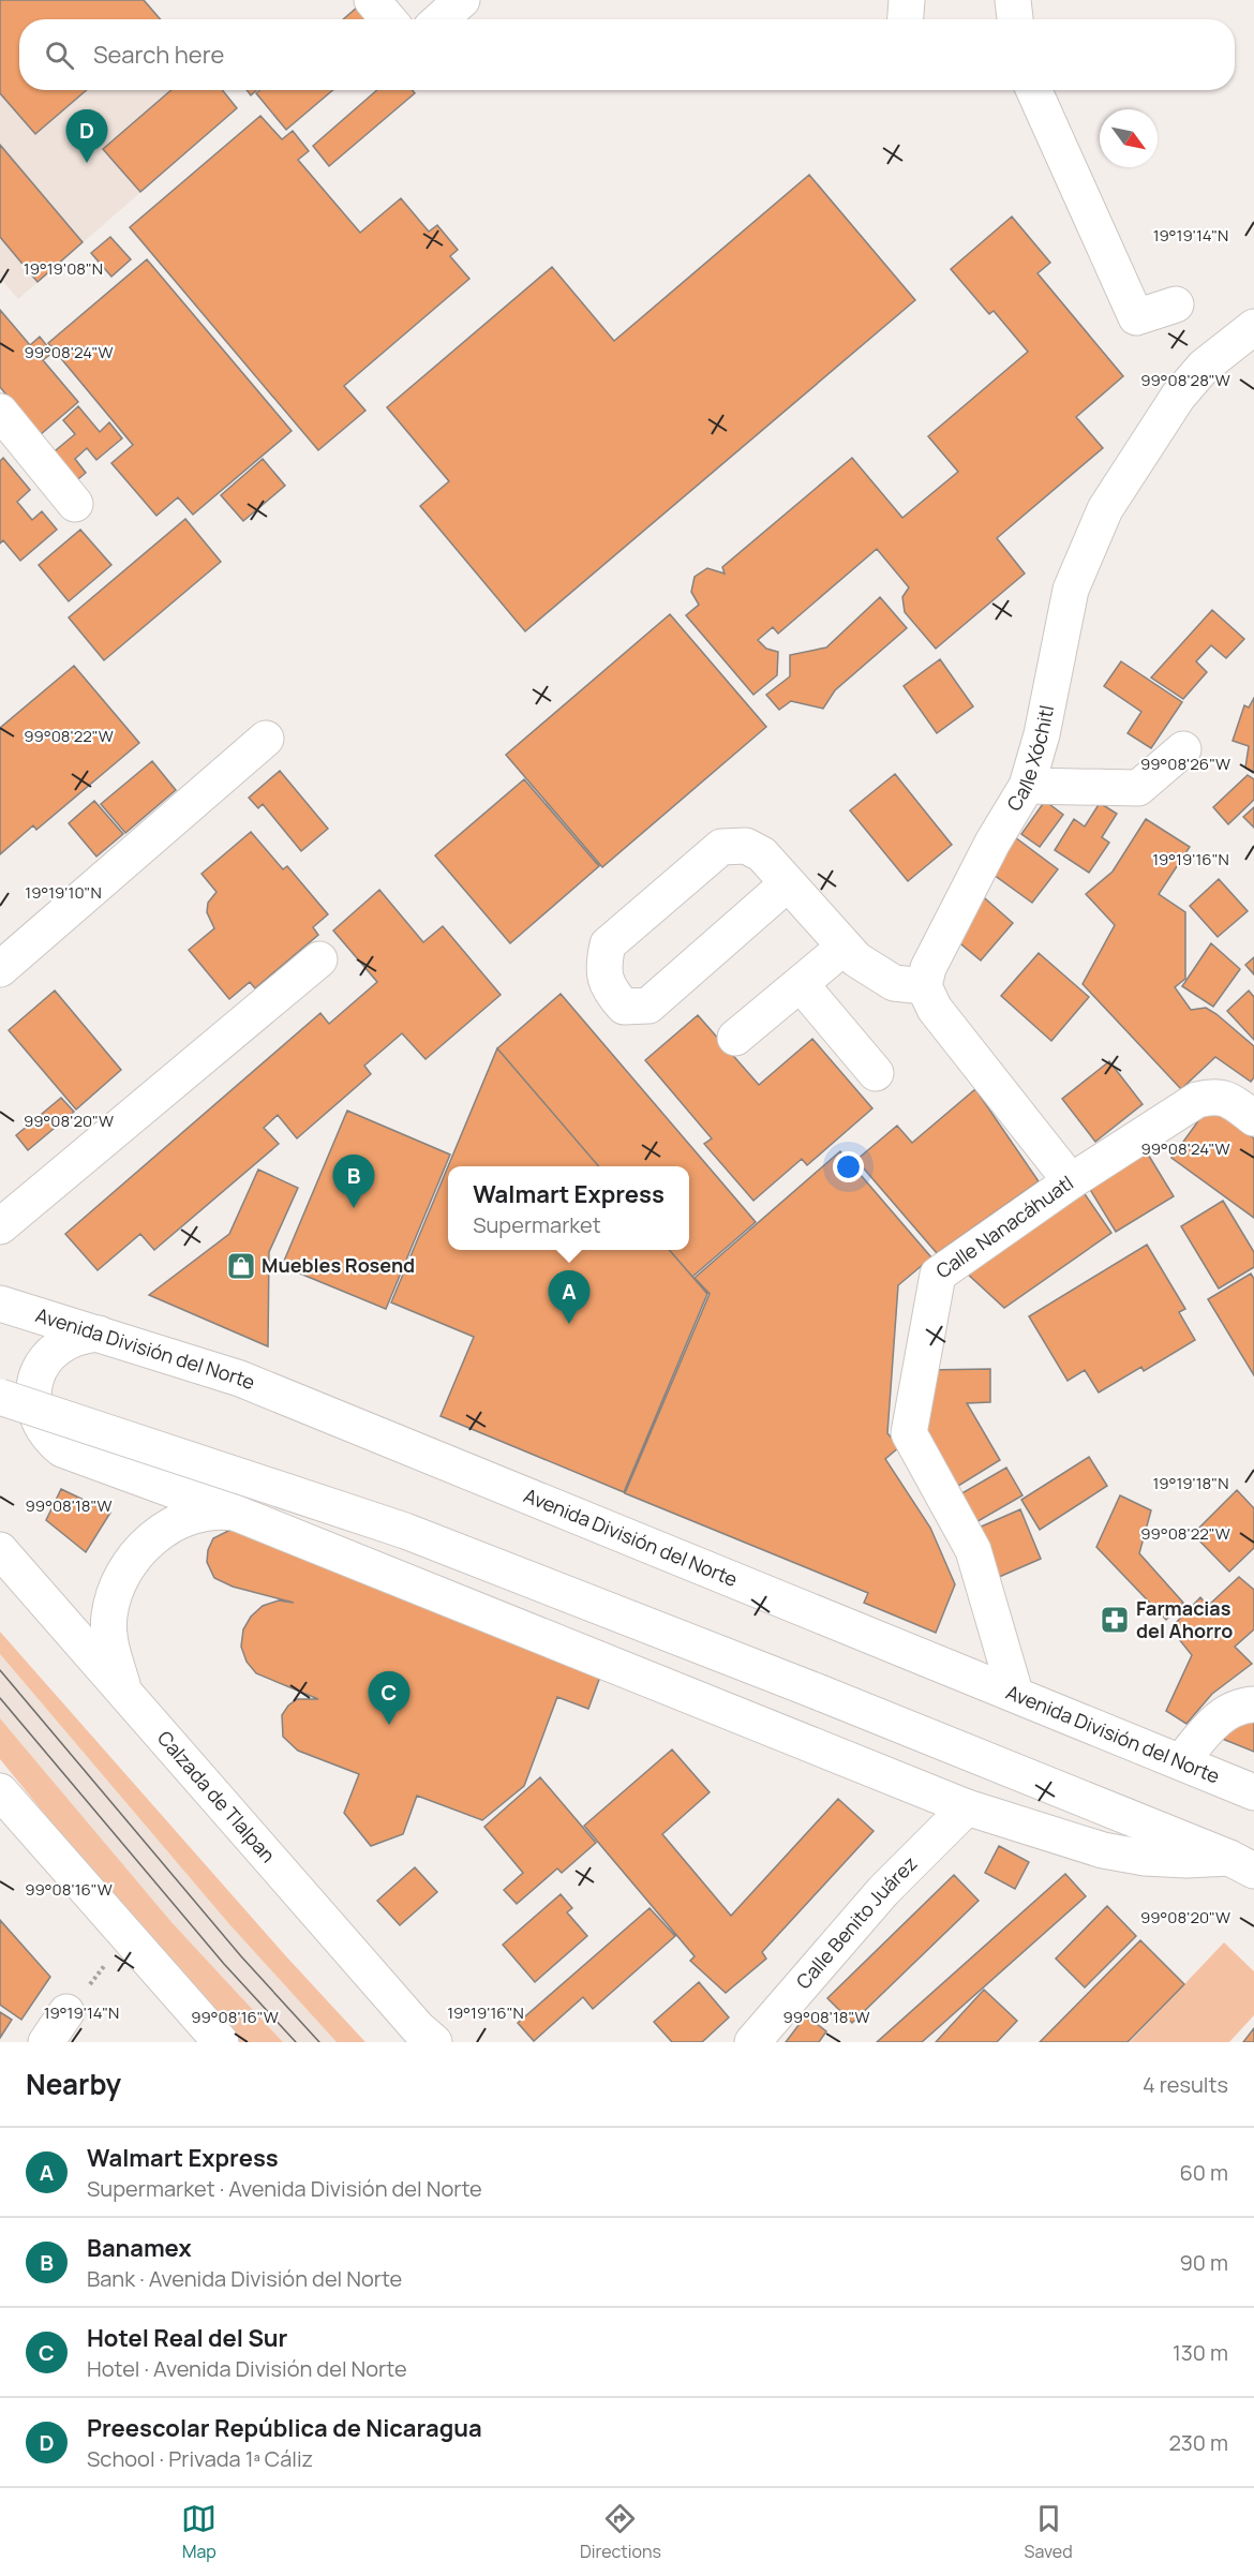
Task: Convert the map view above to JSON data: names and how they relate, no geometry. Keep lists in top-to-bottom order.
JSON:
{
  "streets": {
    "main road": [
      "Calle Xóchitl",
      "Calle Nanacáhuatl",
      "Avenida División del Norte",
      "Calzada de Tlalpan",
      "Calle Benito Juárez"
    ]
  },
  "crossings": [
    ["Calle Nanacáhuatl", "Avenida División del Norte"]
  ],
  "places": {
    "shop": ["Muebles Rosend"],
    "pharmacy": ["Farmacias del Ahorro"]
  },
  "north": "bottom right",
  "page": {
    "search": "Search here",
    "pins": [
      "D",
      "B",
      "A",
      "C"
    ],
    "popup": ["Walmart Express", "Supermarket"],
    "heading": ["Nearby", "4 results"],
    "list": [
      {
        "mark": "A",
        "name": "Walmart Express",
        "note": "Supermarket · Avenida División del Norte",
        "value": "60 m"
      },
      {
        "mark": "B",
        "name": "Banamex",
        "note": "Bank · Avenida División del Norte",
        "value": "90 m"
      },
      {
        "mark": "C",
        "name": "Hotel Real del Sur",
        "note": "Hotel · Avenida División del Norte",
        "value": "130 m"
      },
      {
        "mark": "D",
        "name": "Preescolar República de Nicaragua",
        "note": "School · Privada 1ª Cáliz",
        "value": "230 m"
      }
    ],
    "nav": ["Map", "Directions", "Saved"]
  },
  "coordinates": [
    "19°19'14\"N",
    "19°19'08\"N",
    "99°08'24\"W",
    "99°08'28\"W",
    "99°08'22\"W",
    "99°08'26\"W",
    "19°19'16\"N",
    "19°19'10\"N",
    "99°08'20\"W",
    "19°19'18\"N",
    "99°08'18\"W",
    "99°08'16\"W"
  ]
}
